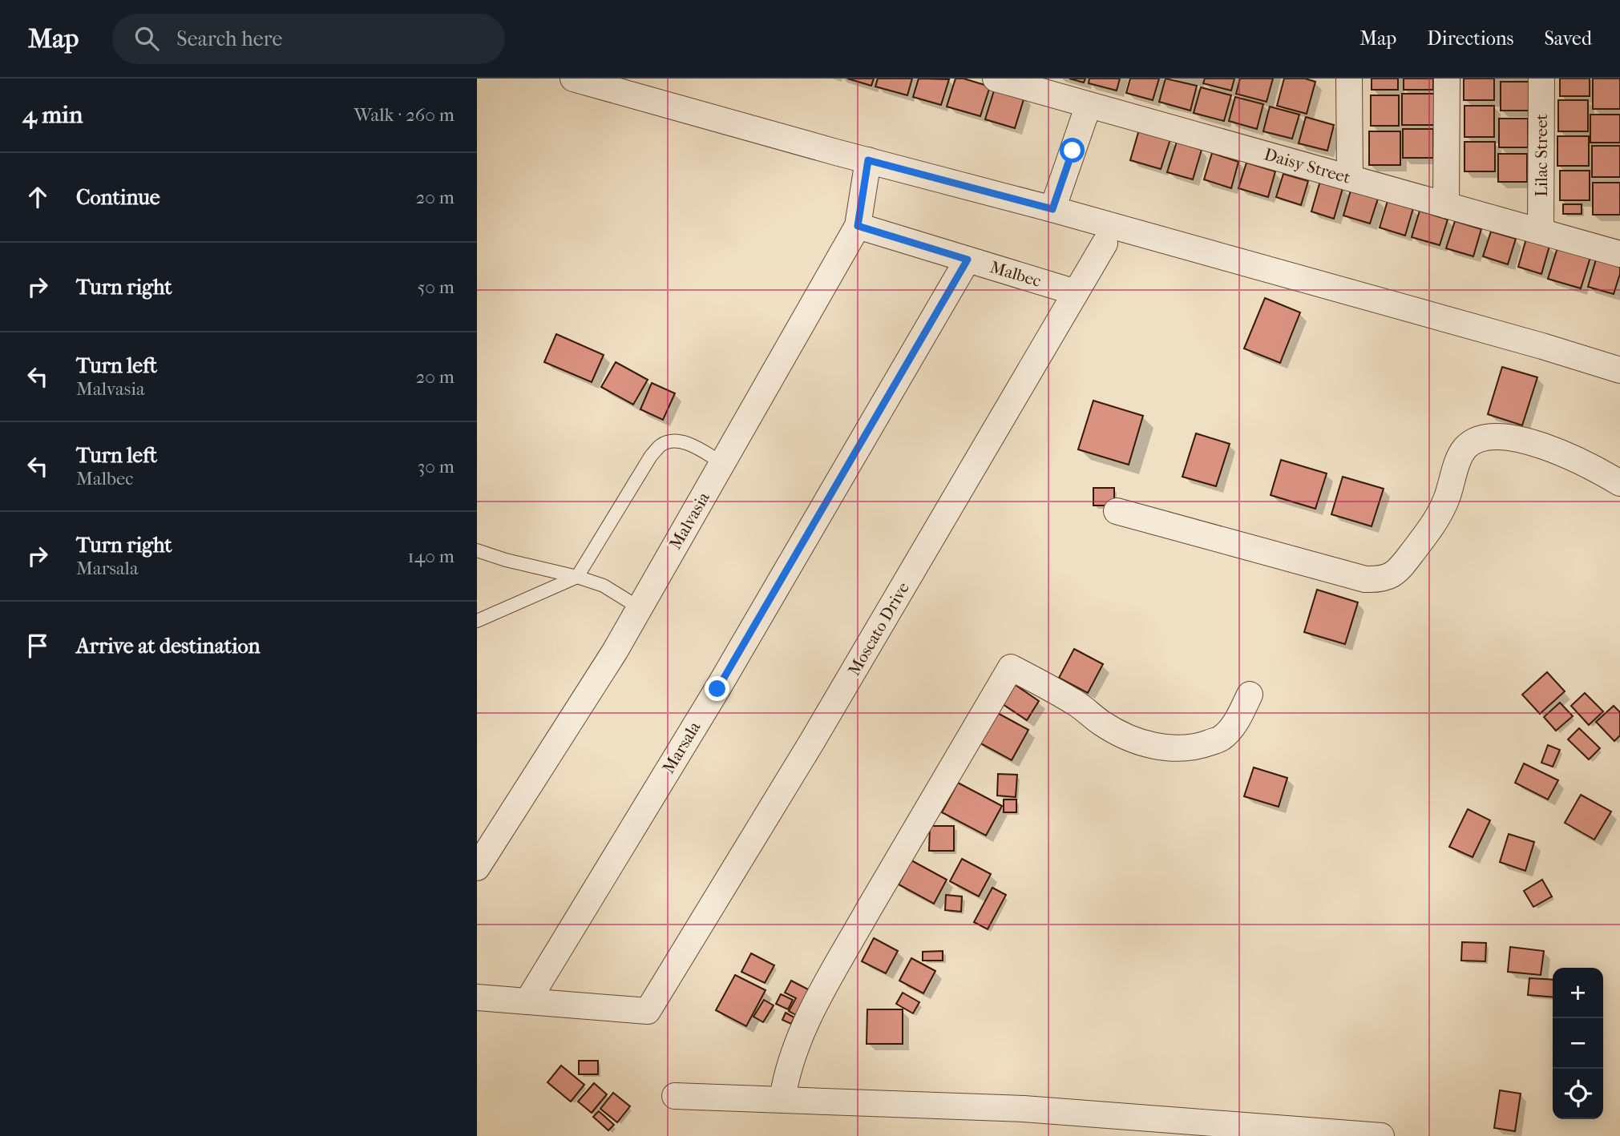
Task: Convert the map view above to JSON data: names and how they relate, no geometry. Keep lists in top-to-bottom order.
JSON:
{
  "streets": {
    "street": [
      "Lilac Street",
      "Daisy Street",
      "Malbec",
      "Malvasia",
      "Moscato Drive",
      "Marsala"
    ]
  },
  "crossings": [
    ["Lilac Street", "Daisy Street"],
    ["Malbec", "Malvasia"],
    ["Malbec", "Moscato Drive"],
    ["Malbec", "Marsala"],
    ["Moscato Drive", "Marsala"]
  ],
  "page": {
    "header": "Map",
    "search": "Search here",
    "nav": ["Map", "Directions", "Saved"],
    "heading": ["4 min", "Walk · 260 m"],
    "list": [
      ["Continue", "20 m"],
      ["Turn right", "50 m"],
      ["Turn left", "Malvasia", "20 m"],
      ["Turn left", "Malbec", "30 m"],
      ["Turn right", "Marsala", "140 m"],
      "Arrive at destination"
    ],
    "map_buttons": ["+", "−"]
  }
}
